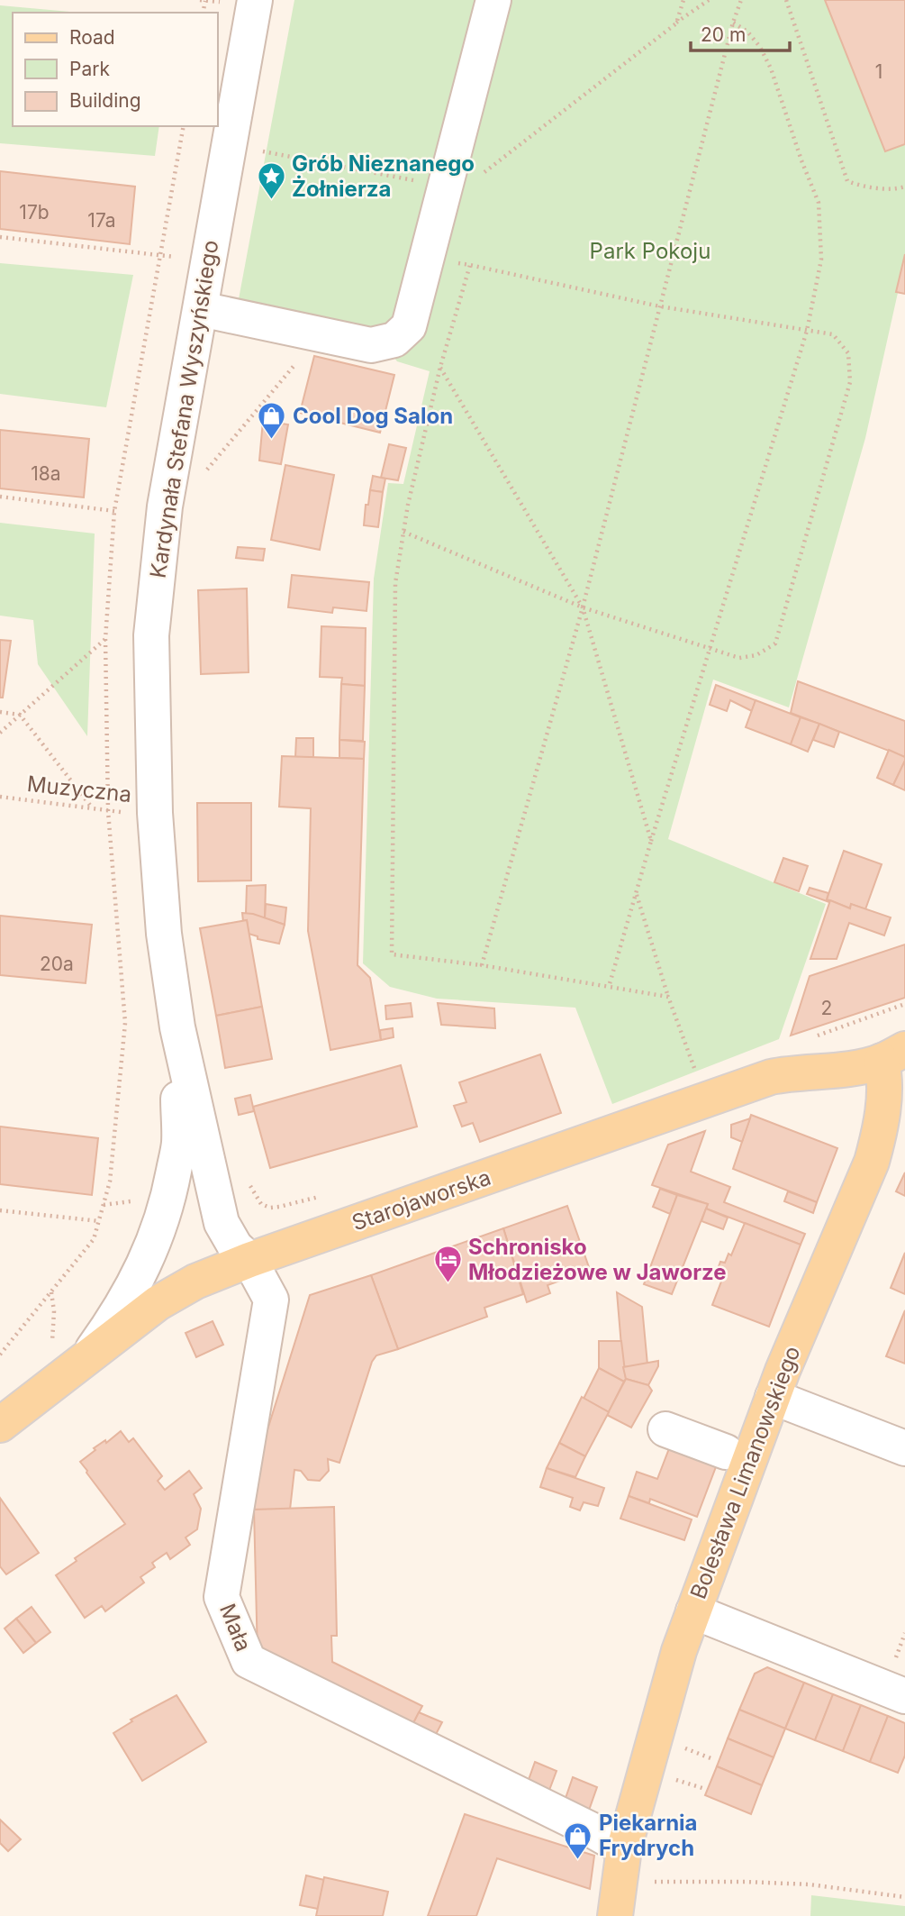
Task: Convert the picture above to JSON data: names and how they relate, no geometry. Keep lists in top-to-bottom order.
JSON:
{
  "streets": {
    "main road": ["Starojaworska", "Bolesława Limanowskiego"],
    "street": ["Kardynała Stefana Wyszyńskiego", "Mała"],
    "path": ["Muzyczna"]
  },
  "crossings": [
    ["Kardynała Stefana Wyszyńskiego", "Muzyczna"],
    ["Kardynała Stefana Wyszyńskiego", "Starojaworska"],
    ["Kardynała Stefana Wyszyńskiego", "Mała"],
    ["Starojaworska", "Bolesława Limanowskiego"],
    ["Starojaworska", "Mała"],
    ["Bolesława Limanowskiego", "Mała"]
  ],
  "parks": ["Park Pokoju"],
  "places": {
    "place": ["Grób Nieznanego Żołnierza"],
    "shop": ["Cool Dog Salon", "Piekarnia Frydrych"],
    "hotel": ["Schronisko Młodzieżowe w Jaworze"]
  },
  "house_numbers": [
    "1",
    "17b",
    "17a",
    "18a",
    "20a",
    "2"
  ],
  "legend": ["Road", "Park", "Building"],
  "scale_bar": "20 m"
}
